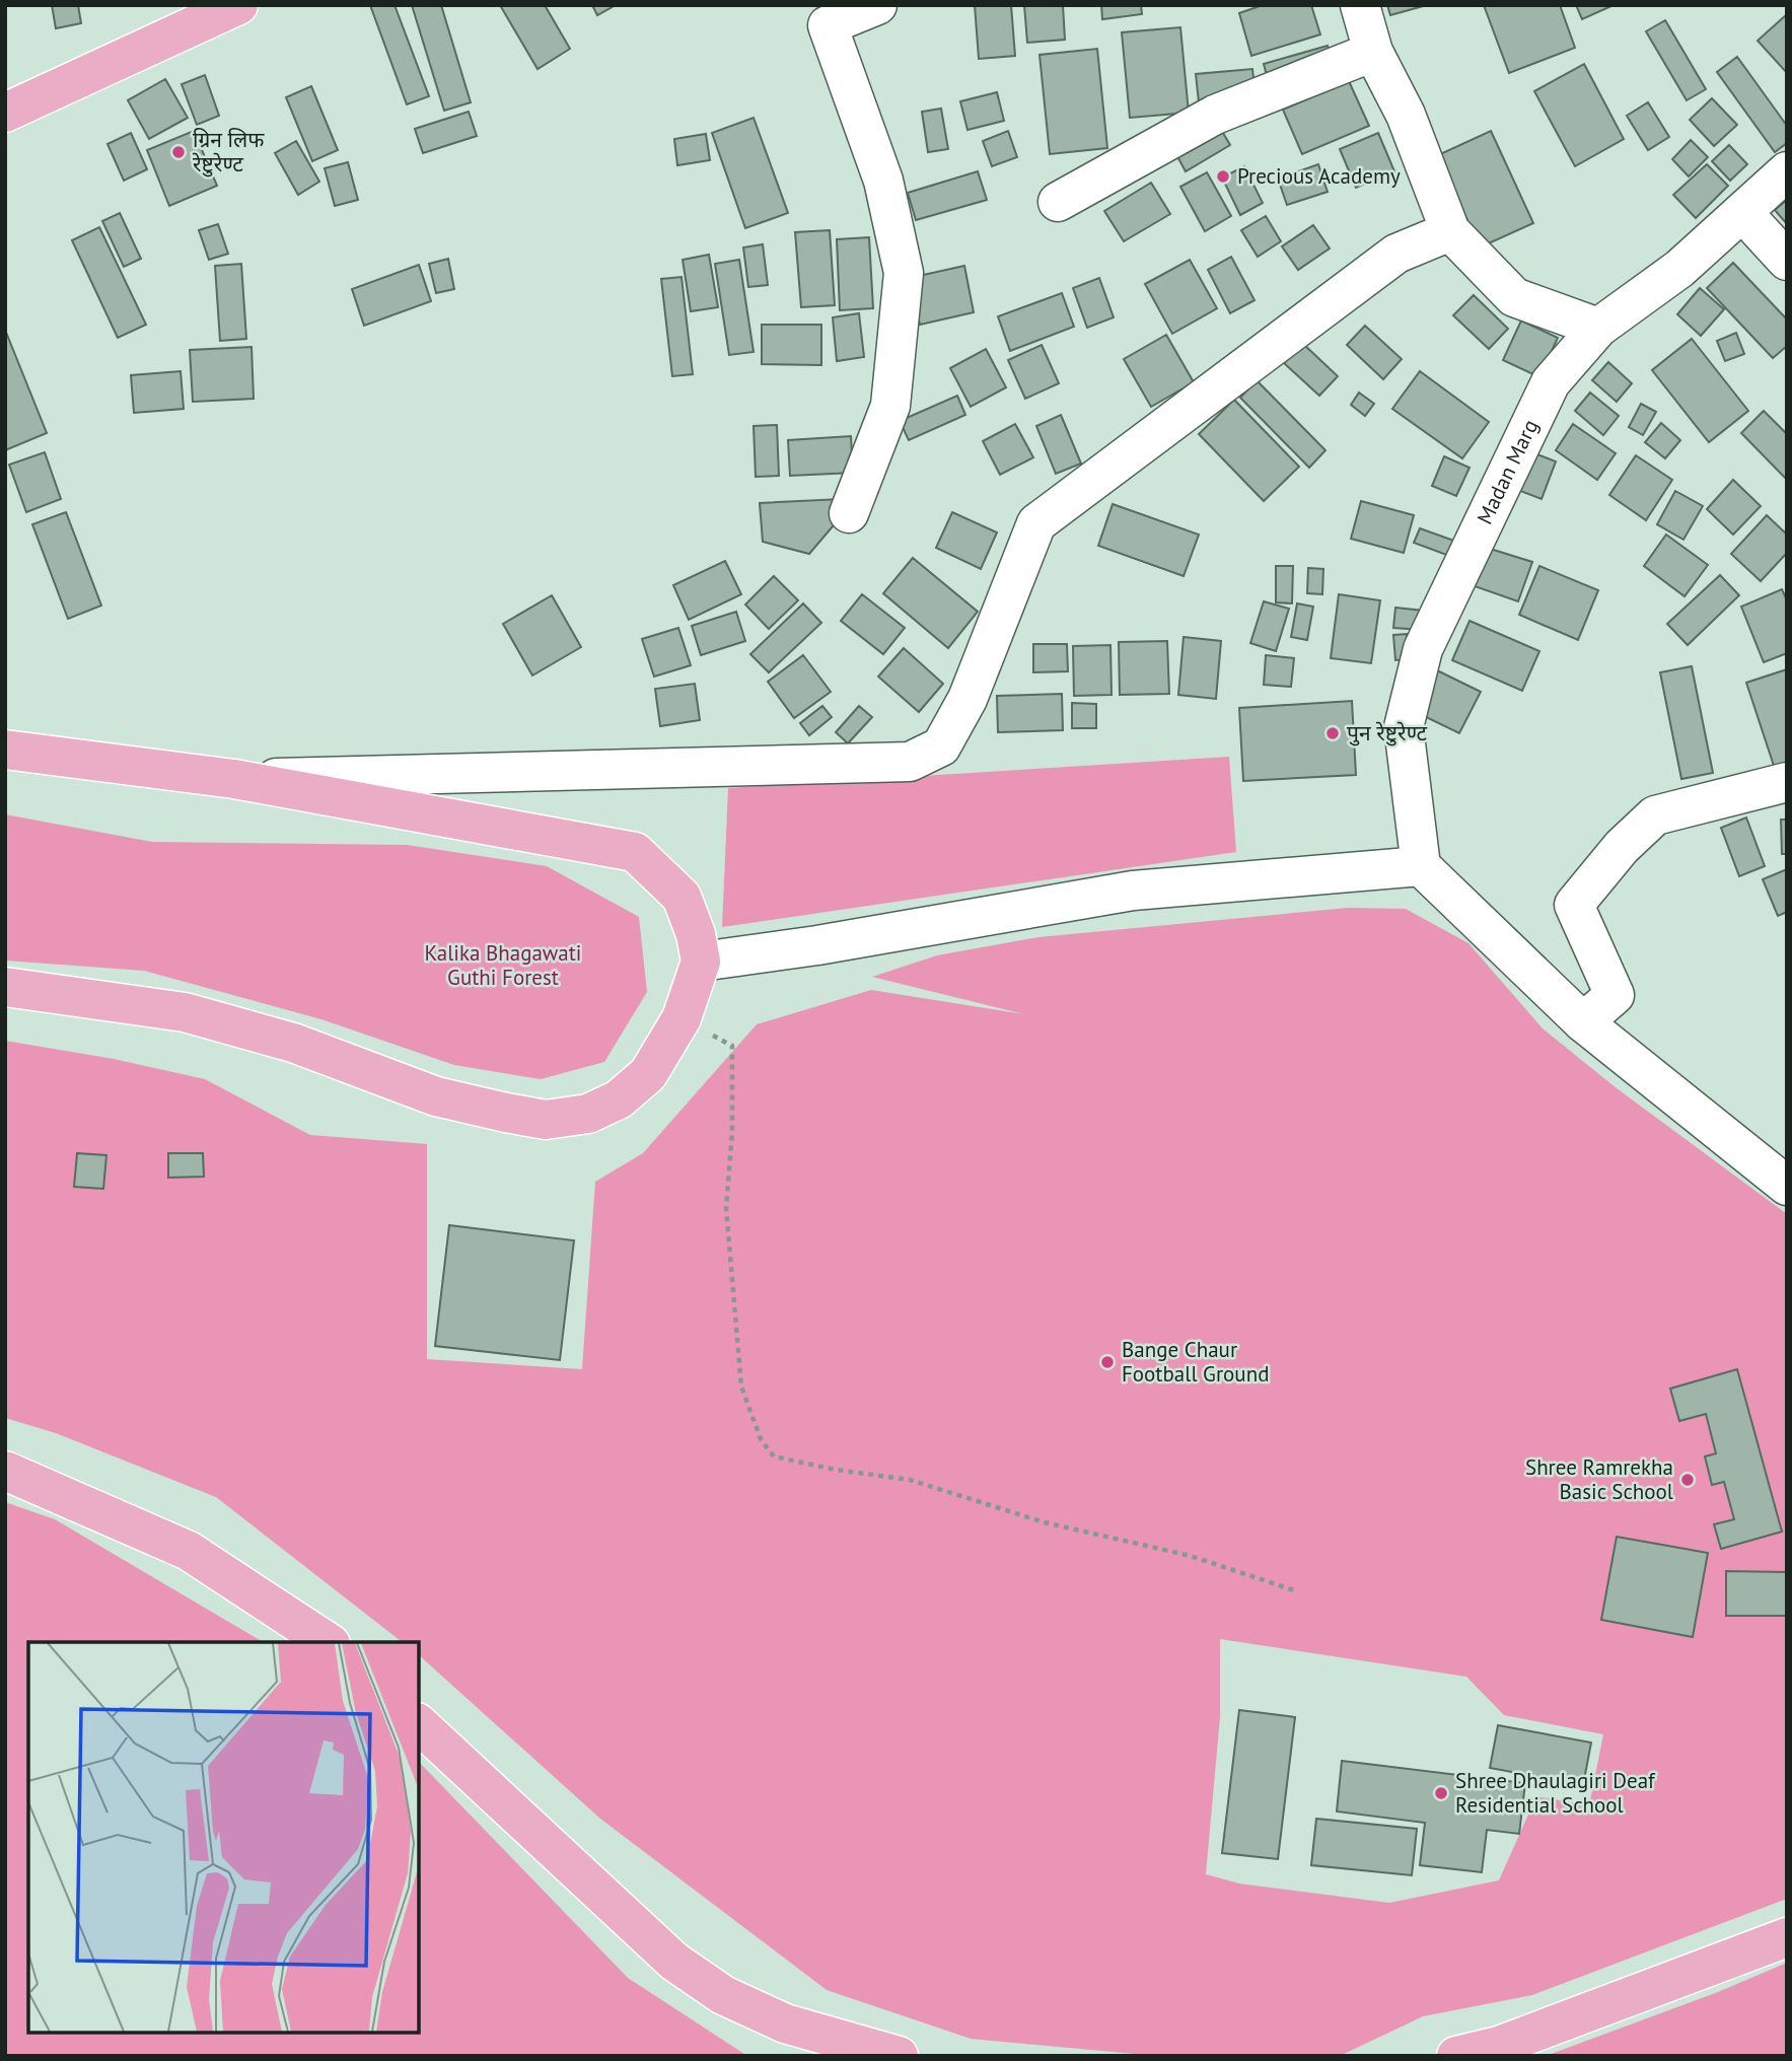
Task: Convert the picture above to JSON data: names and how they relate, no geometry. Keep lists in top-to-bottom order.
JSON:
{
  "streets": {
    "street": ["Madan Marg"]
  },
  "parks": ["Kalika Bhagawati Guthi Forest"],
  "places": [
    "ग्रिन लिफ रेष्टुरेण्ट",
    "Precious Academy",
    "पुन रेष्टुरेण्ट",
    "Bange Chaur Football Ground",
    "Shree Ramrekha Basic School",
    "Shree Dhaulagiri Deaf Residential School"
  ]
}
